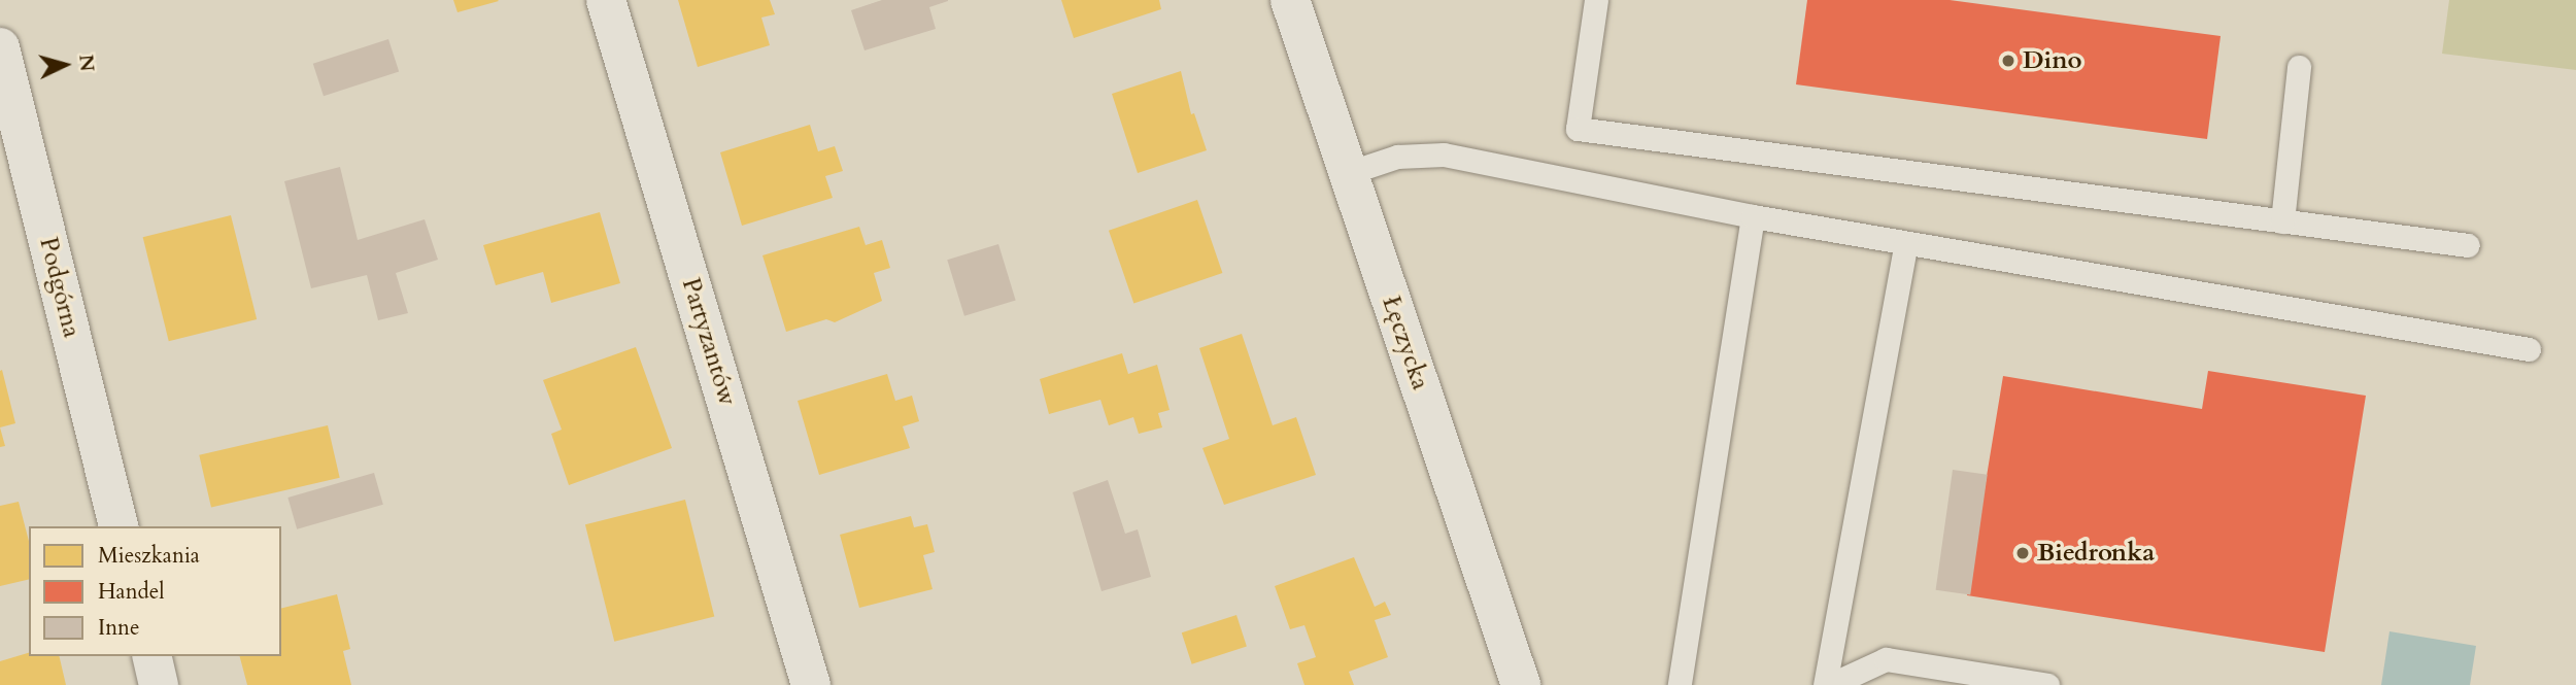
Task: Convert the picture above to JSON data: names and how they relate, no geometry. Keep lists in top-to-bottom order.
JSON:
{
  "streets": {
    "street": ["Podgórna", "Partyzantów", "Łęczycka"]
  },
  "places": ["Dino", "Biedronka"],
  "legend": ["Mieszkania", "Handel", "Inne"],
  "north": "right"
}
